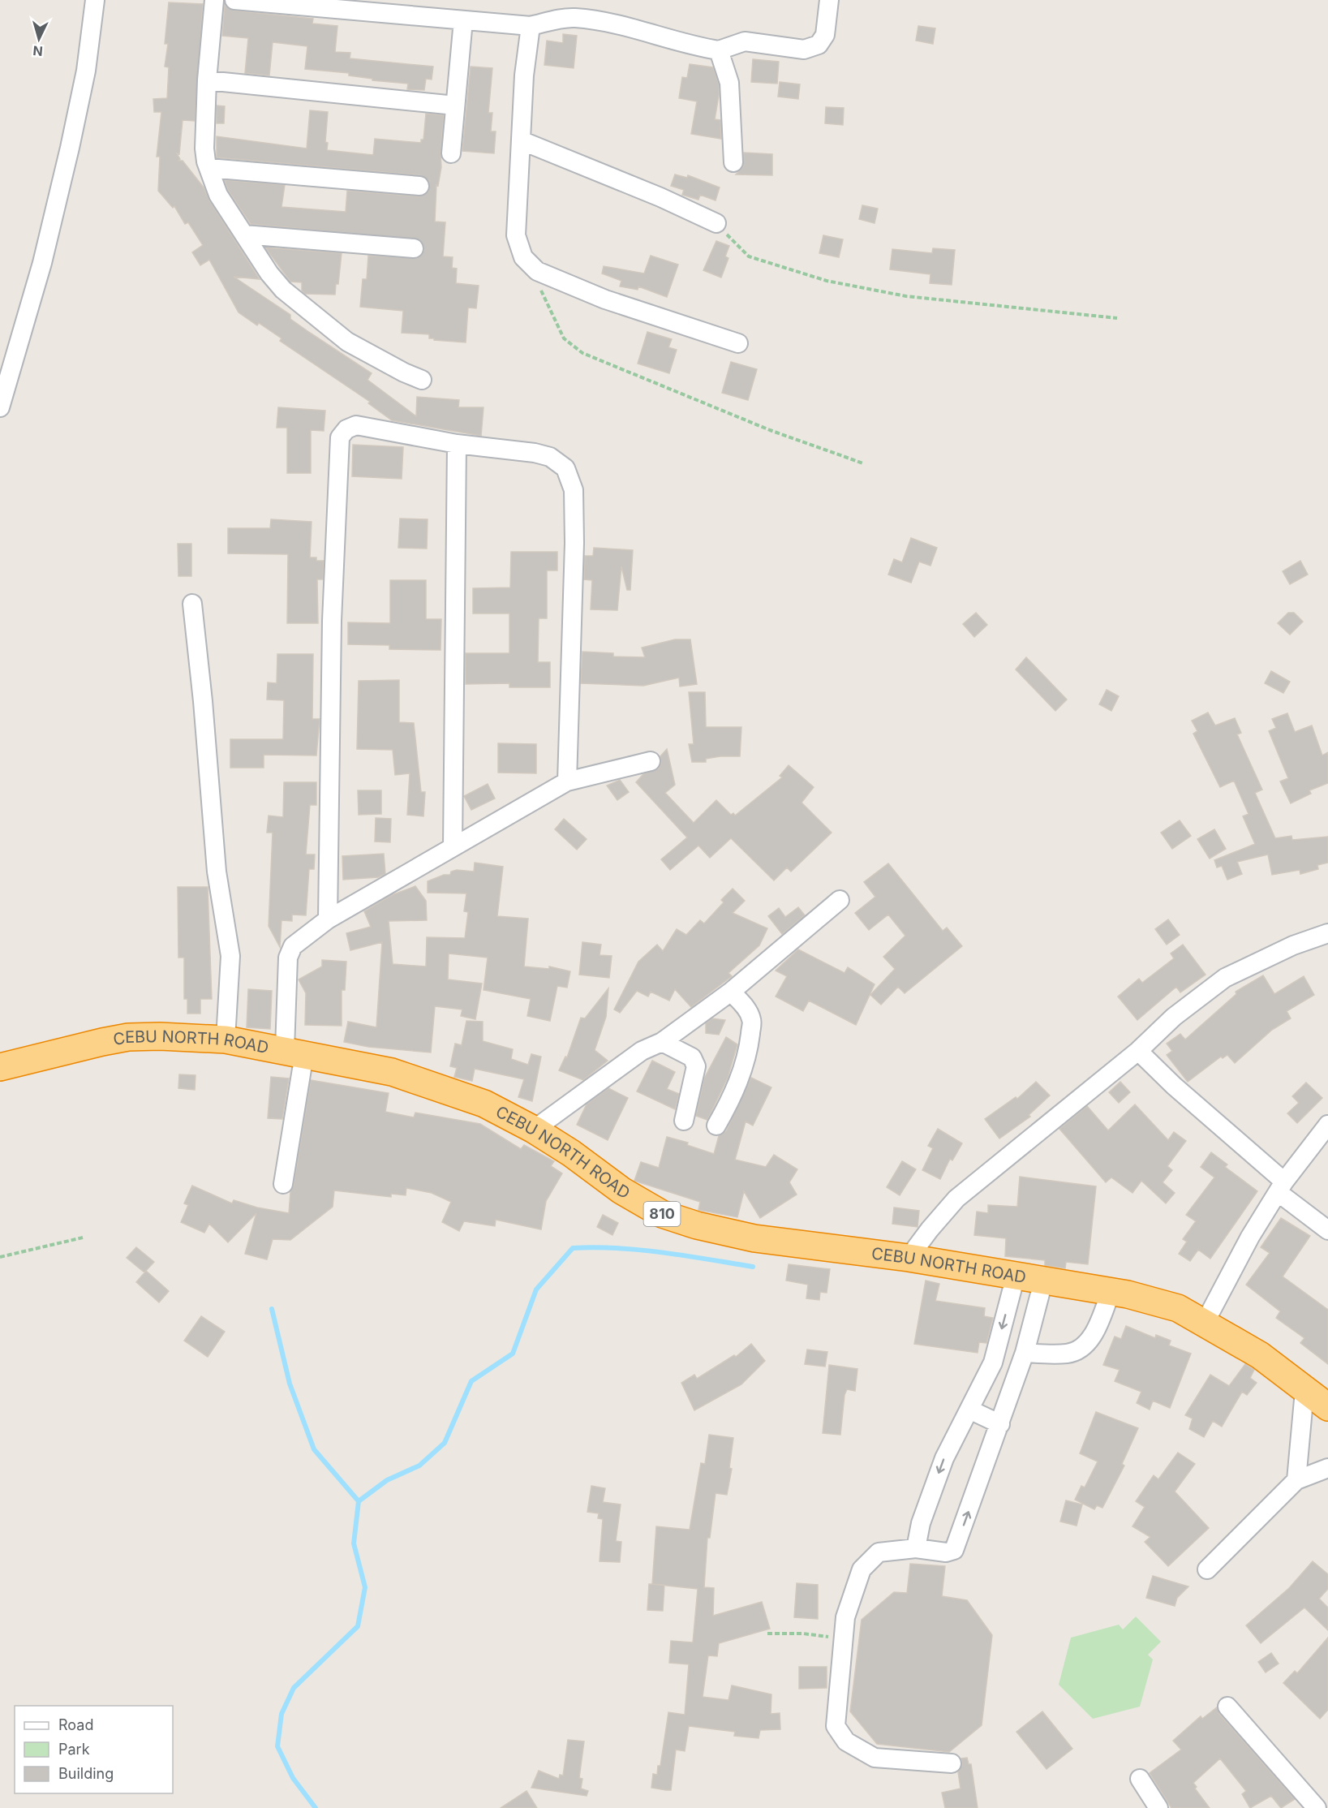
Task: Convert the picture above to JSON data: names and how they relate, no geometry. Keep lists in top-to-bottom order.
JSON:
{
  "streets": {
    "highway": ["CEBU NORTH ROAD", "810"]
  },
  "legend": ["Road", "Park", "Building"],
  "north": "bottom"
}
